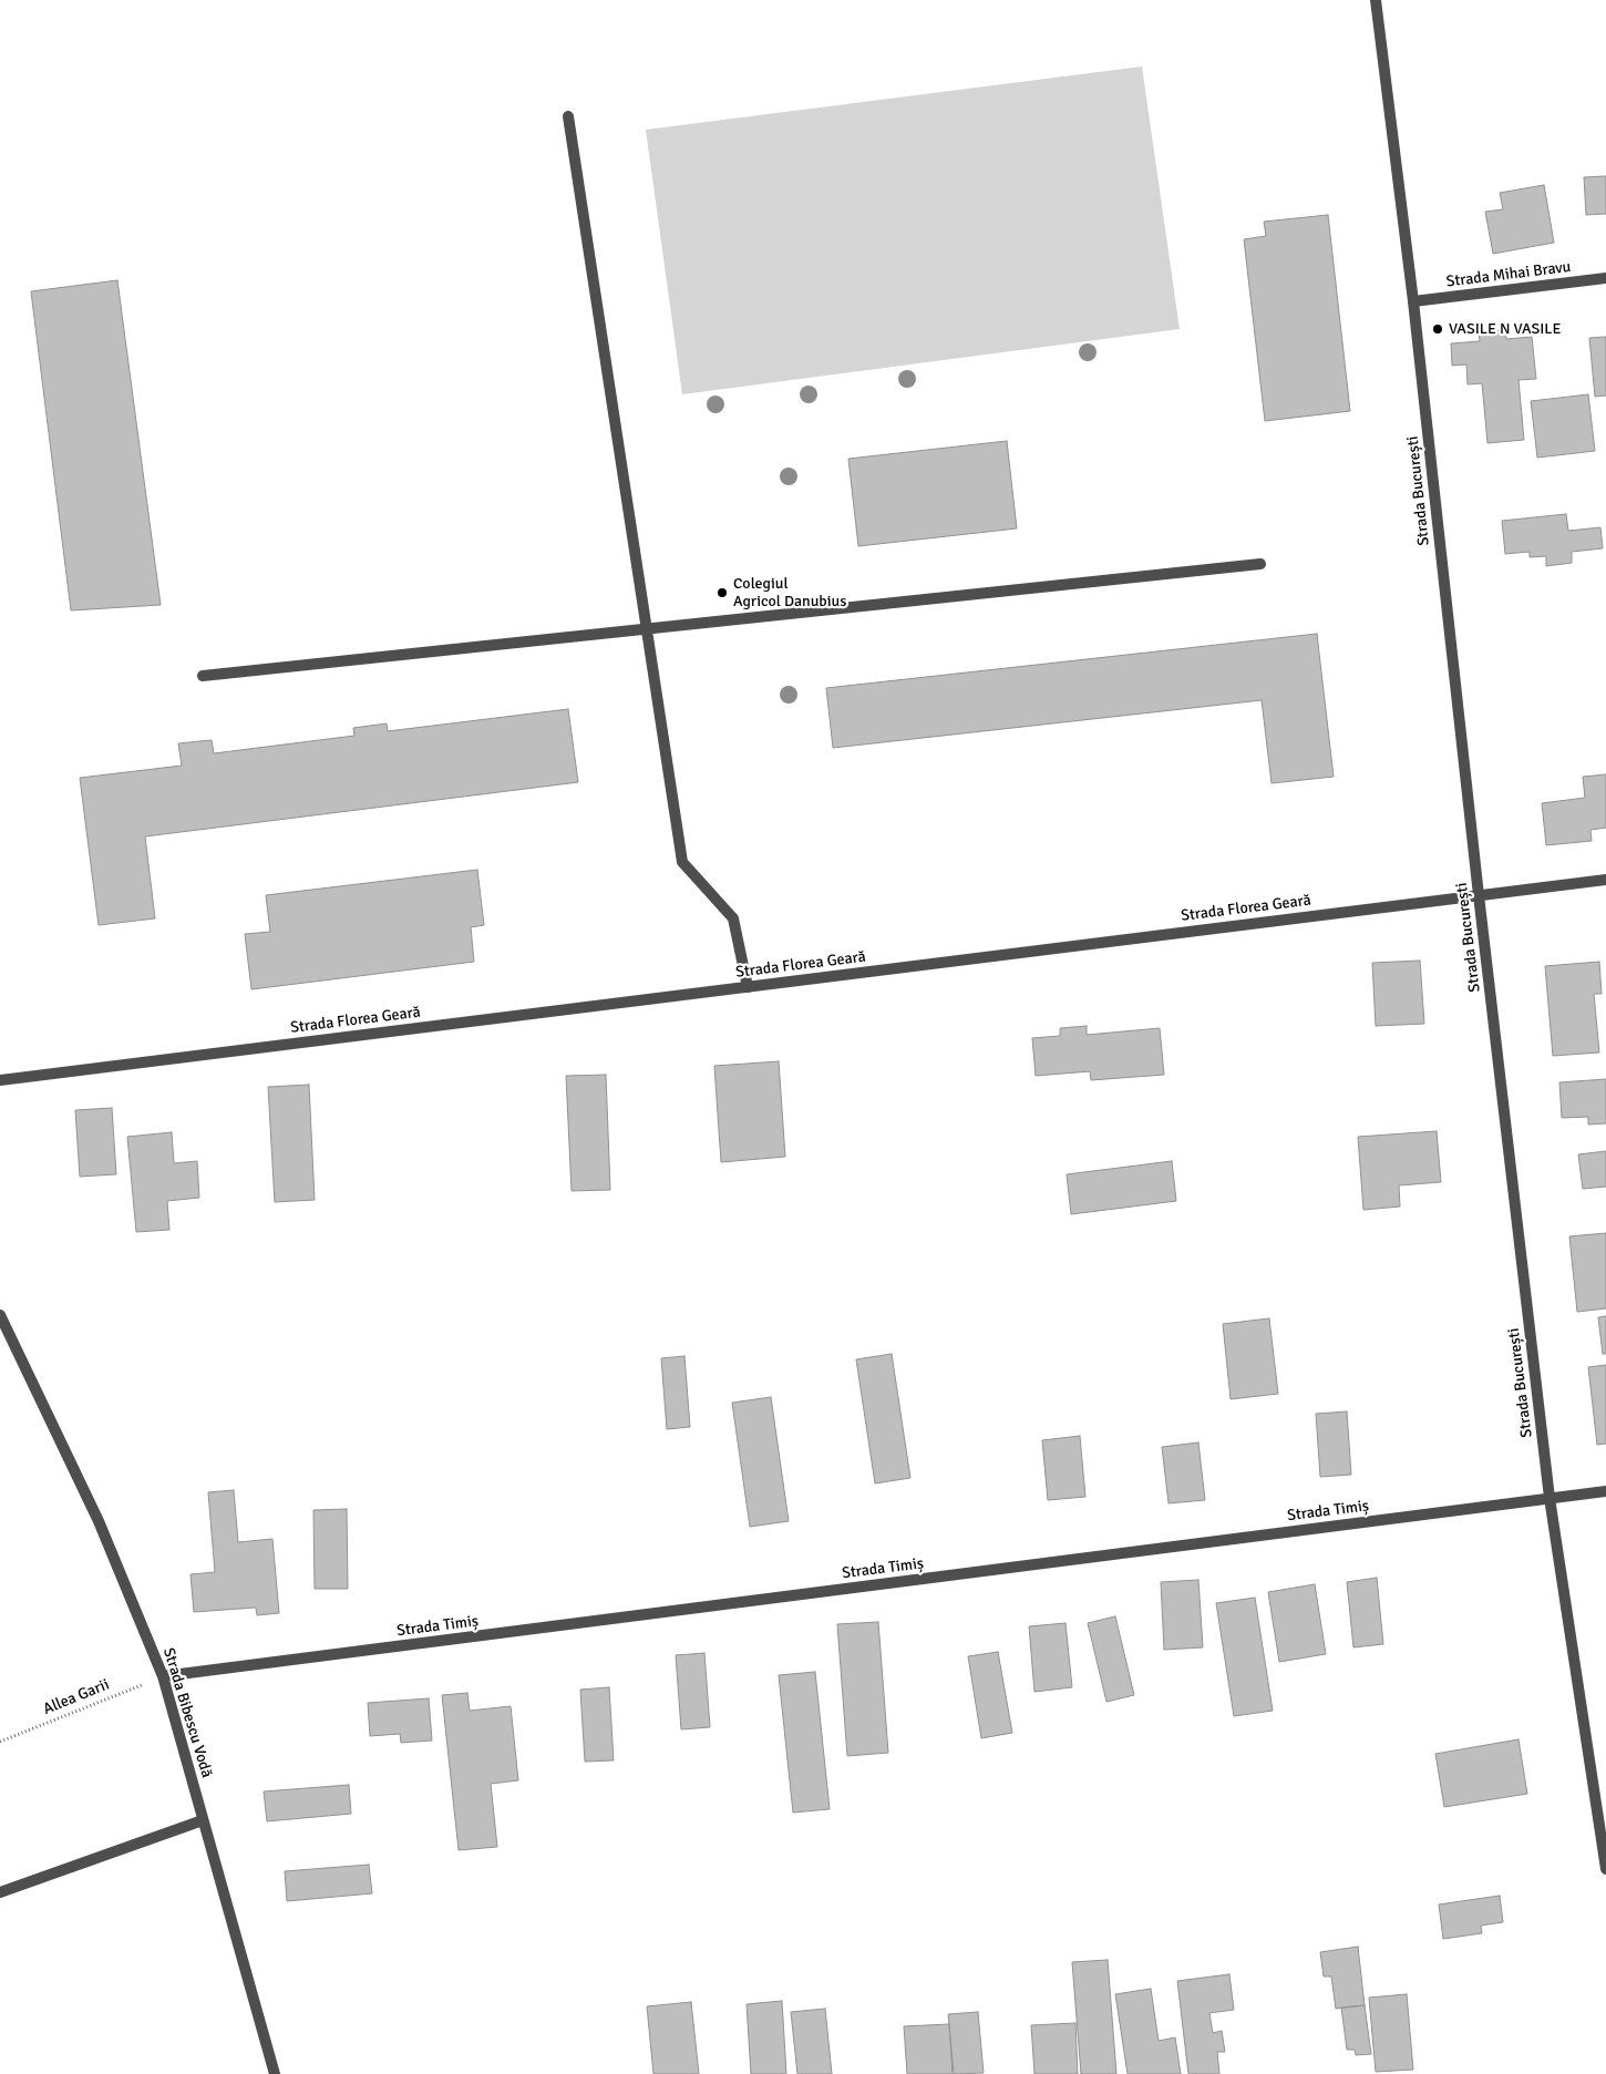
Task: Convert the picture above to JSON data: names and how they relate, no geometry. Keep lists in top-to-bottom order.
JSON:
{
  "streets": {
    "street": [
      "Strada Mihai Bravu",
      "Strada București",
      "Strada Florea Geară",
      "Strada Timiș",
      "Strada Bibescu Vodă"
    ],
    "path": ["Allea Garii"]
  },
  "crossings": [
    ["Strada Mihai Bravu", "Strada București"],
    ["Strada București", "Strada Florea Geară"],
    ["Strada București", "Strada Timiș"],
    ["Strada Timiș", "Allea Garii"],
    ["Strada Timiș", "Strada Bibescu Vodă"],
    ["Allea Garii", "Strada Bibescu Vodă"]
  ],
  "places": ["VASILE N VASILE", "Colegiul Agricol Danubius"]
}
